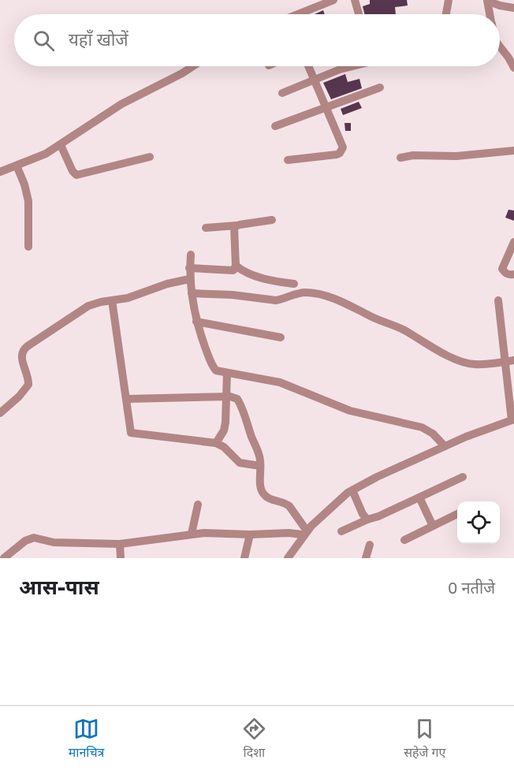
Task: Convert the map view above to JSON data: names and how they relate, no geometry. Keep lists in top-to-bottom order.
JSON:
{
  "page": {
    "search": "यहाँ खोजें",
    "heading": ["आस-पास", "0 नतीजे"],
    "nav": ["मानचित्र", "दिशा", "सहेजे गए"]
  }
}
